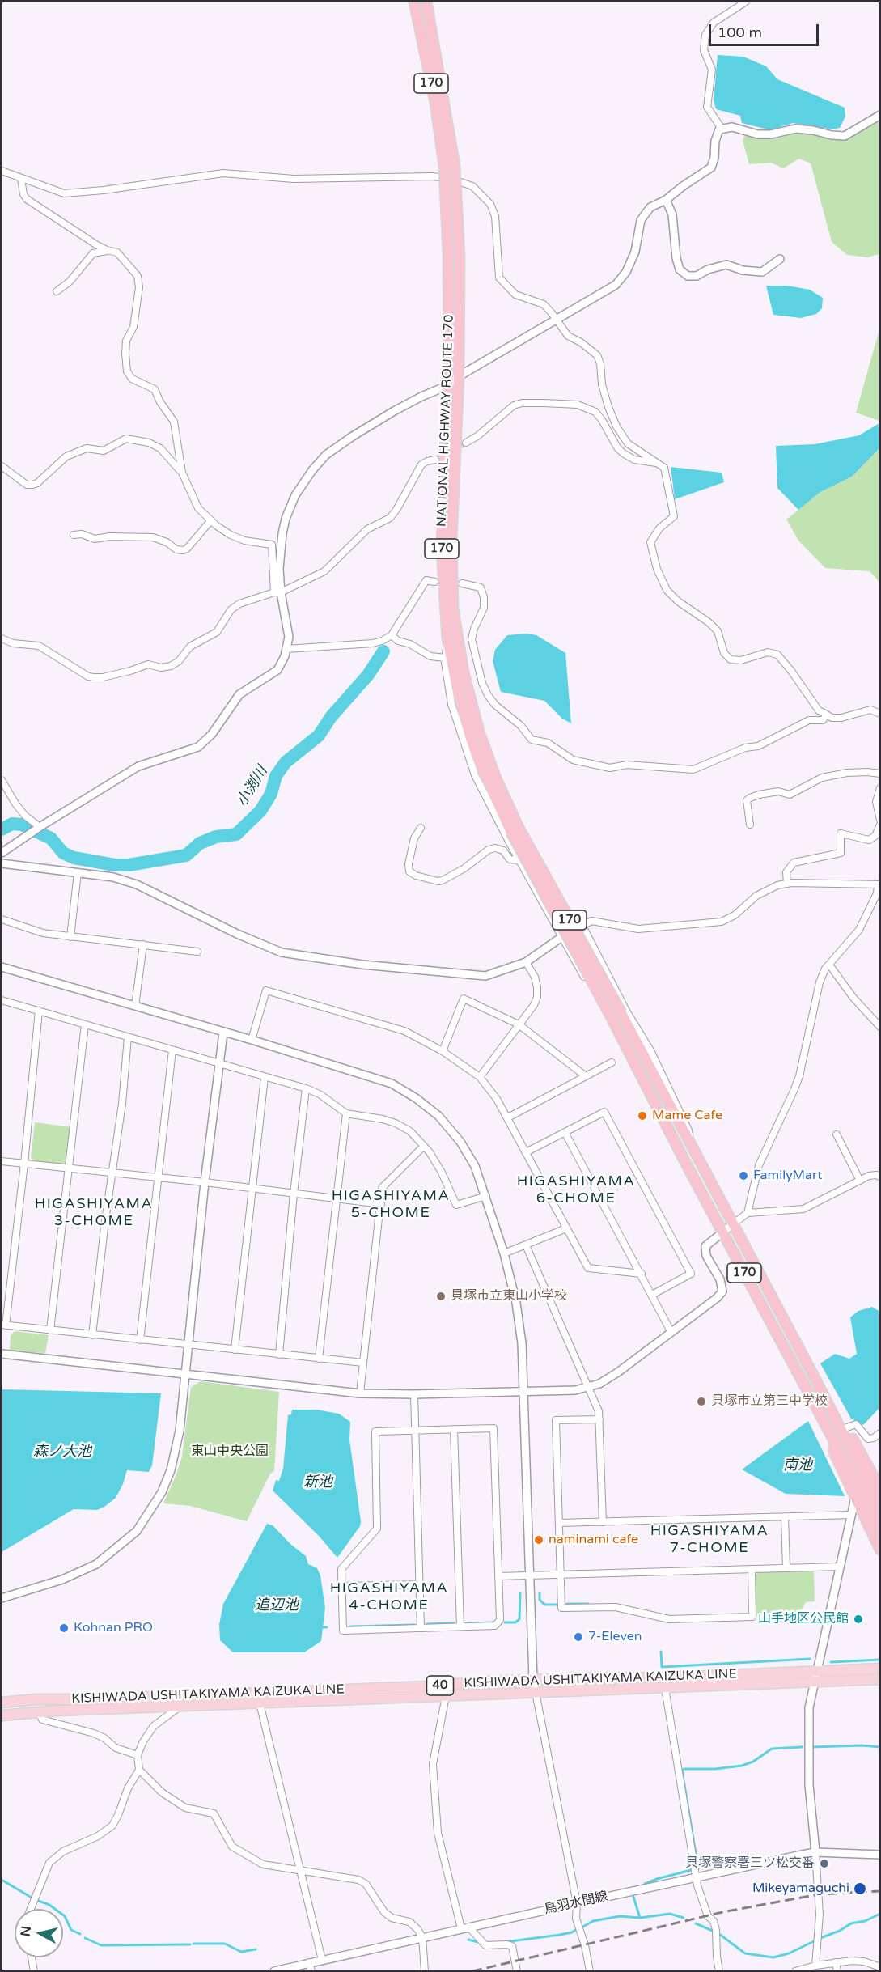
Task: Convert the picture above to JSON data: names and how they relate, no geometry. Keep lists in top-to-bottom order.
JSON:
{
  "streets": {
    "highway": ["170", "NATIONAL HIGHWAY ROUTE 170"],
    "main road": ["KISHIWADA USHITAKIYAMA KAIZUKA LINE", "40"],
    "street": ["鳥羽水間線"]
  },
  "districts": [
    "HIGASHIYAMA 6-CHOME",
    "HIGASHIYAMA 5-CHOME",
    "HIGASHIYAMA 3-CHOME",
    "HIGASHIYAMA 7-CHOME",
    "HIGASHIYAMA 4-CHOME"
  ],
  "water": [
    "小渕川",
    "森ノ大池",
    "南池",
    "新池",
    "追辺池"
  ],
  "parks": ["東山中央公園"],
  "places": [
    "Mame Cafe",
    "FamilyMart",
    "貝塚市立東山小学校",
    "貝塚市立第三中学校",
    "naminami cafe",
    "山手地区公民館",
    "Kohnan PRO",
    "7-Eleven",
    "貝塚警察署三ツ松交番",
    "Mikeyamaguchi"
  ],
  "scale_bar": "100 m",
  "north": "left"
}
